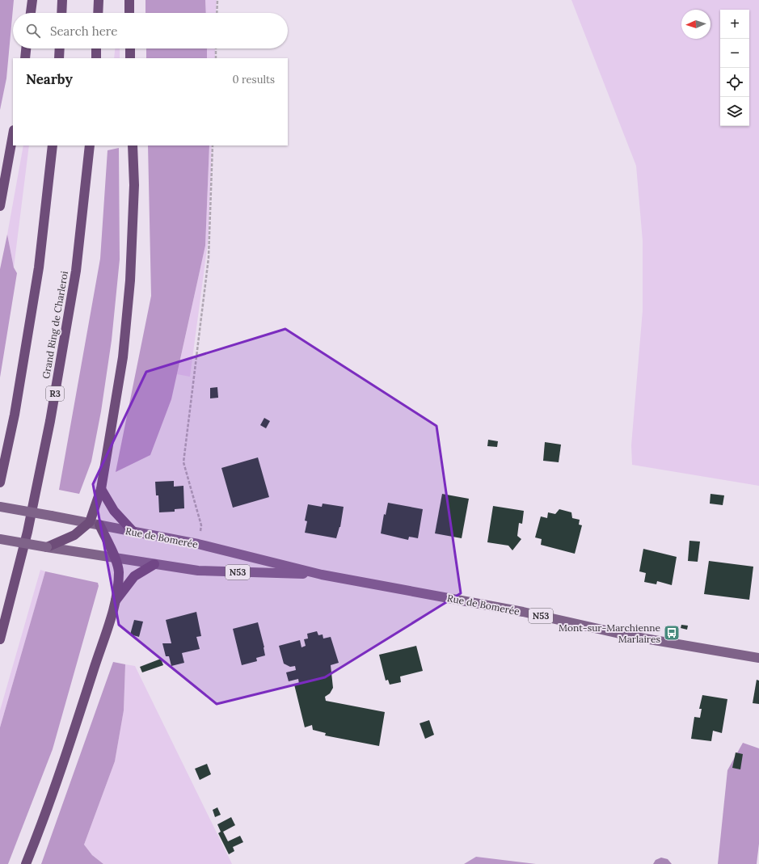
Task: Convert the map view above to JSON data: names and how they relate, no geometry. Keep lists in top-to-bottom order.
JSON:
{
  "streets": {
    "highway": ["Grand Ring de Charleroi", "R3"],
    "main road": ["Rue de Bomerée", "N53"]
  },
  "places": {
    "bus stop": ["Mont-sur-Marchienne Marlaires"]
  },
  "north": "left",
  "page": {
    "map_buttons": ["+", "−"],
    "search": "Search here",
    "heading": ["Nearby", "0 results"]
  }
}
